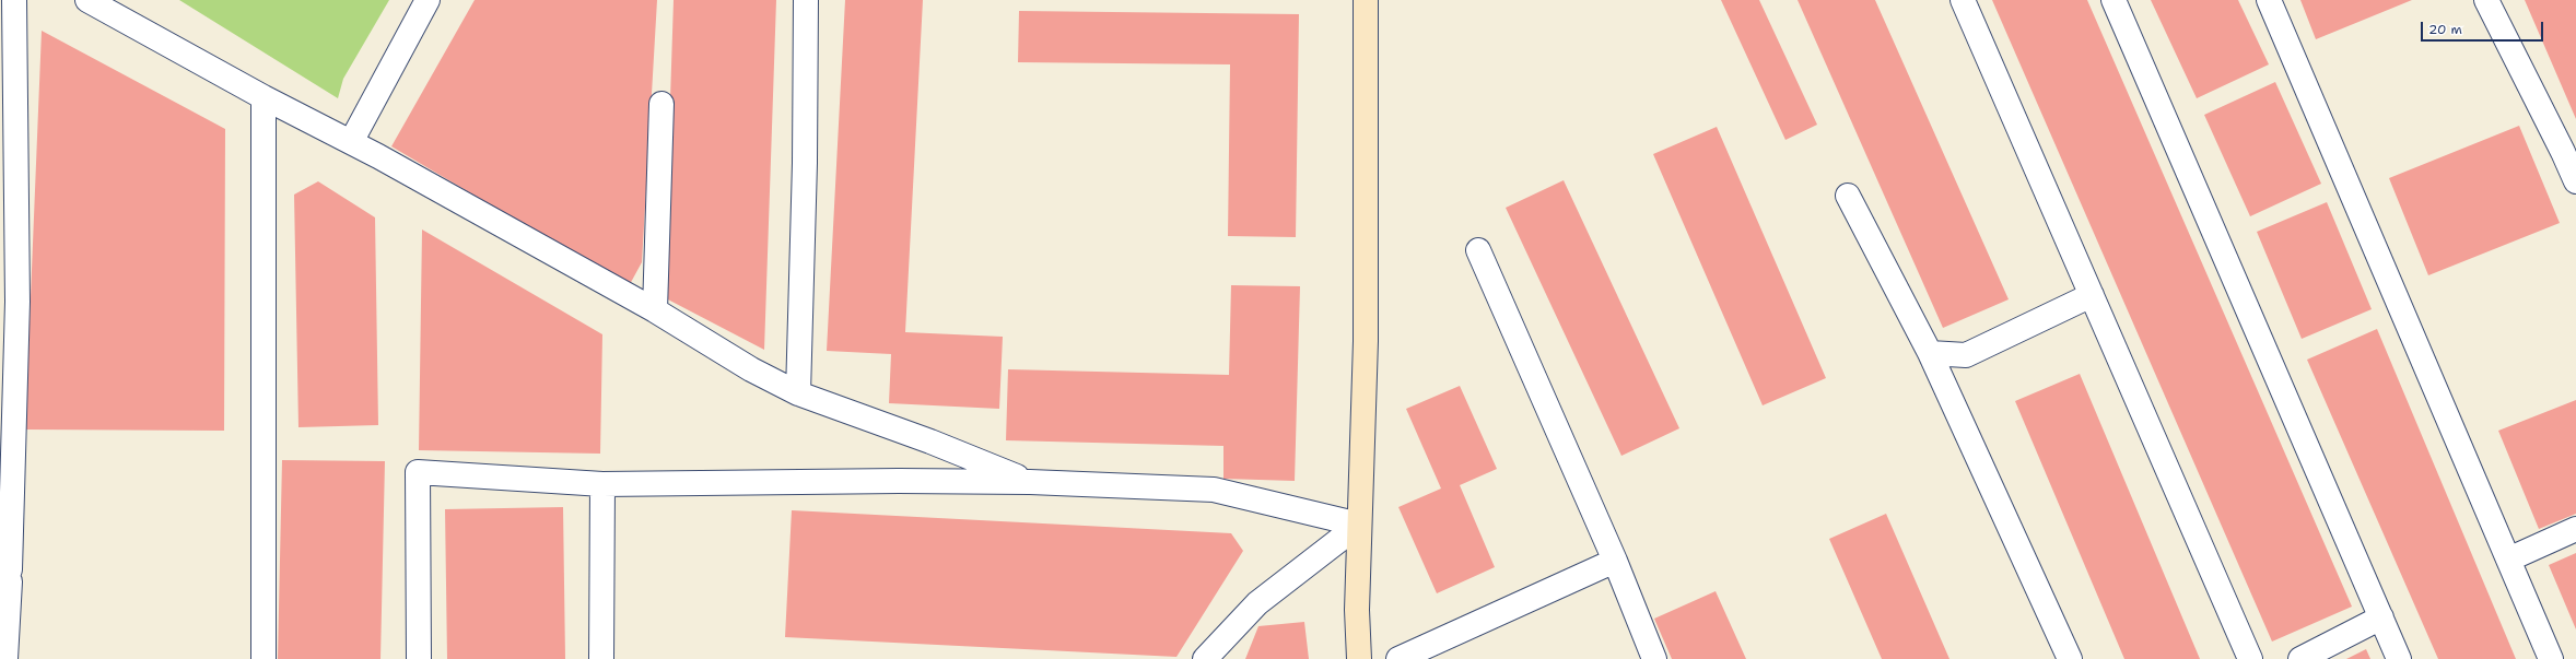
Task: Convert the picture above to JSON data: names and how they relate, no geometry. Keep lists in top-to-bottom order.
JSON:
{
  "scale_bar": "20 m"
}
